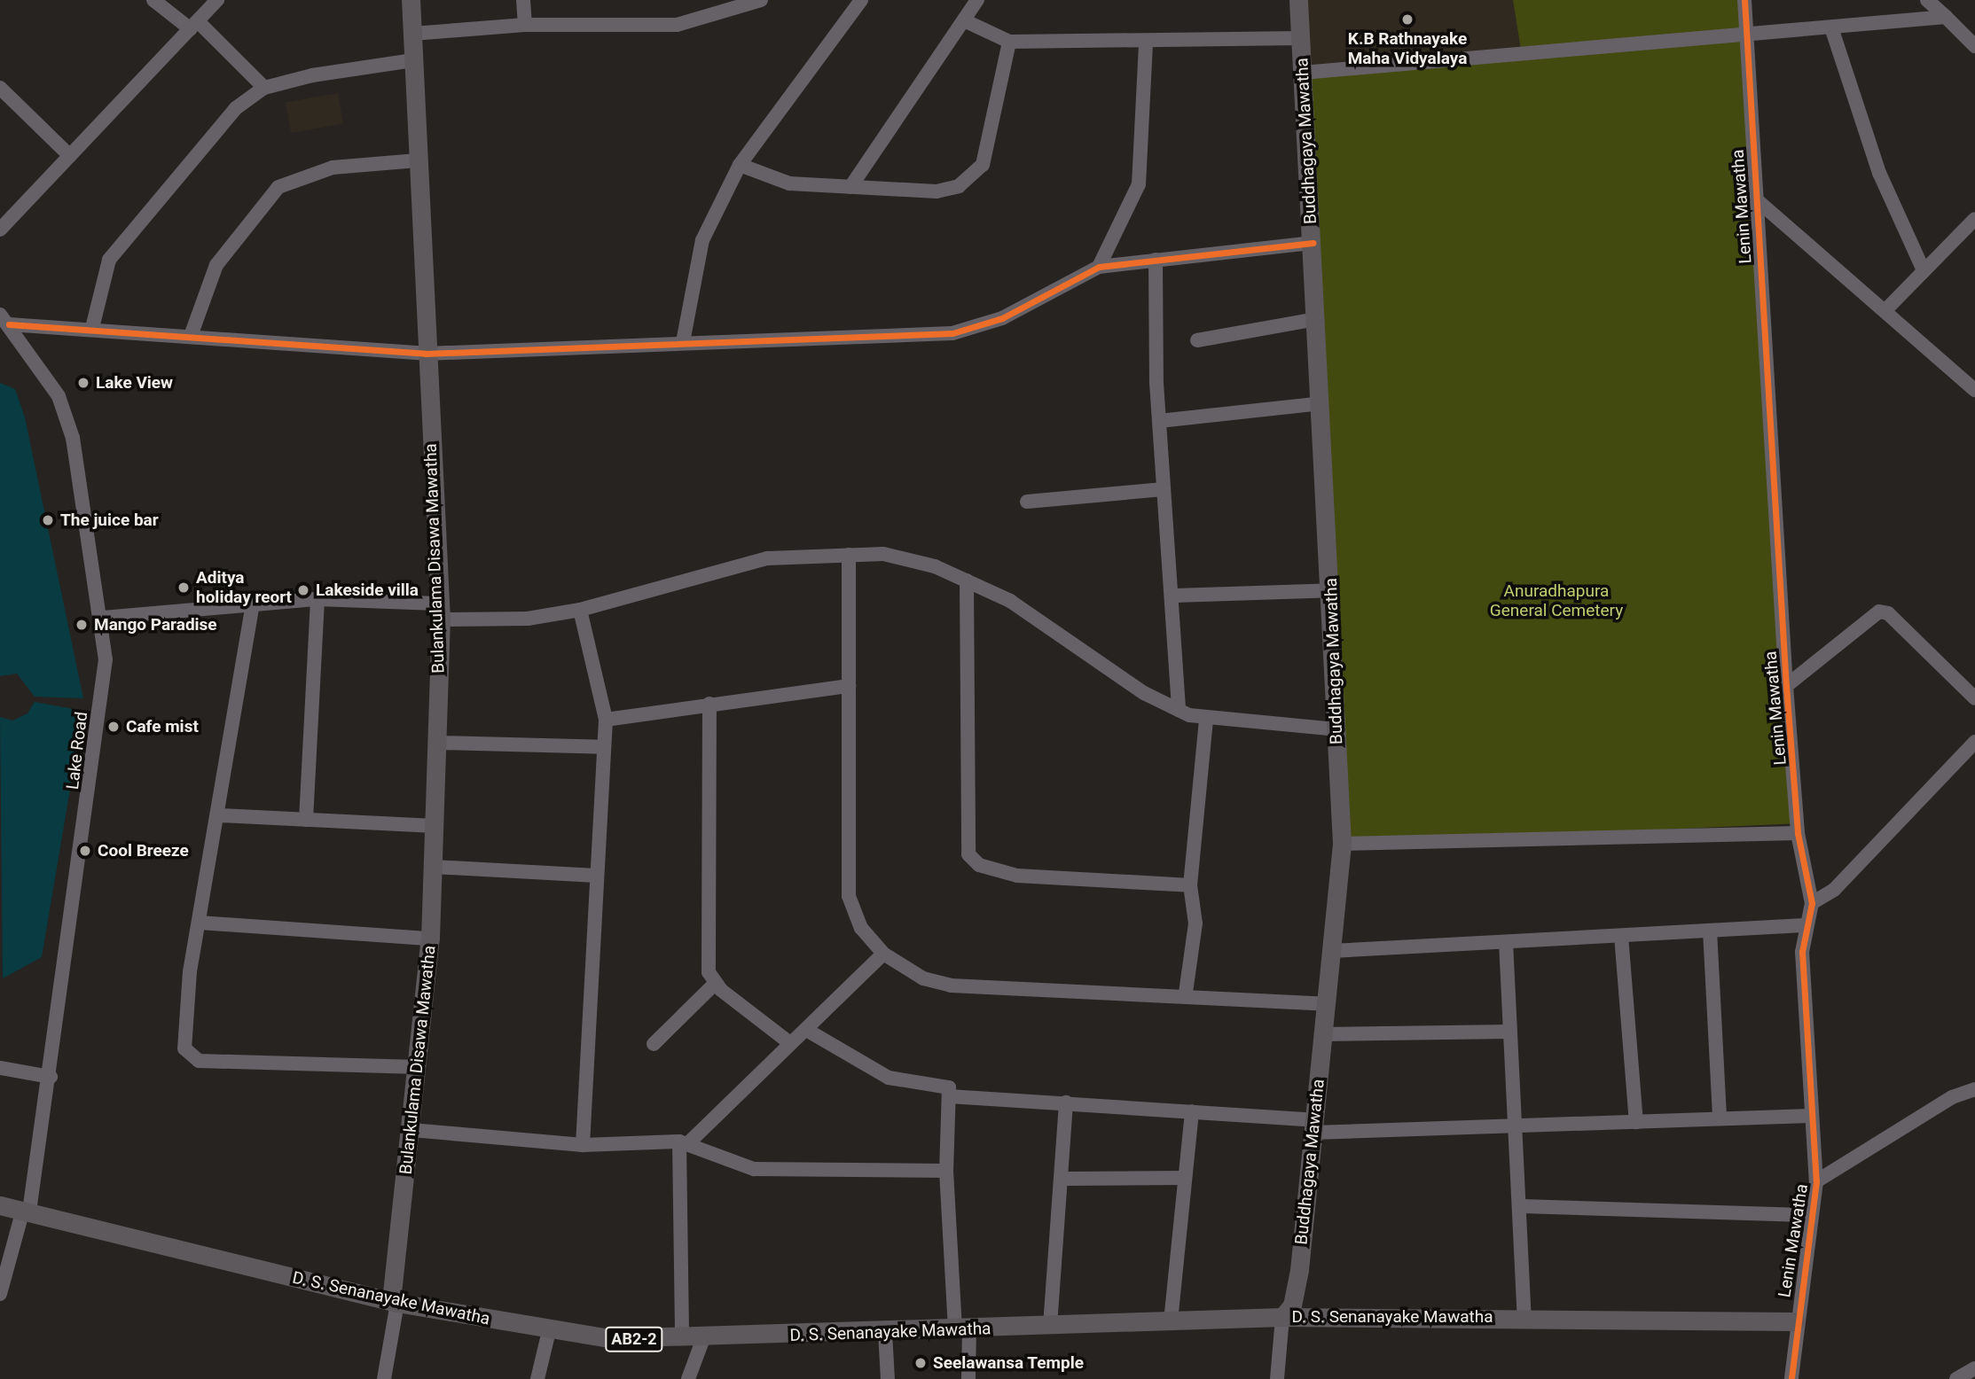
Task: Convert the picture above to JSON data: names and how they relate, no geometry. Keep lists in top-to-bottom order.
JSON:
{
  "streets": {
    "main road": [
      "Buddhagaya Mawatha",
      "Bulankulama Disawa Mawatha",
      "D. S. Senanayake Mawatha",
      "AB2-2"
    ],
    "street": ["Lenin Mawatha", "Lake Road"]
  },
  "crossings": [
    ["Buddhagaya Mawatha", "D. S. Senanayake Mawatha"],
    ["Lenin Mawatha", "D. S. Senanayake Mawatha"],
    ["Bulankulama Disawa Mawatha", "D. S. Senanayake Mawatha"],
    ["Lake Road", "D. S. Senanayake Mawatha"]
  ],
  "parks": ["Anuradhapura General Cemetery"],
  "places": [
    "K.B Rathnayake Maha Vidyalaya",
    "Lake View",
    "The juice bar",
    "Aditya holiday reort",
    "Lakeside villa",
    "Mango Paradise",
    "Cafe mist",
    "Cool Breeze",
    "Seelawansa Temple"
  ]
}
